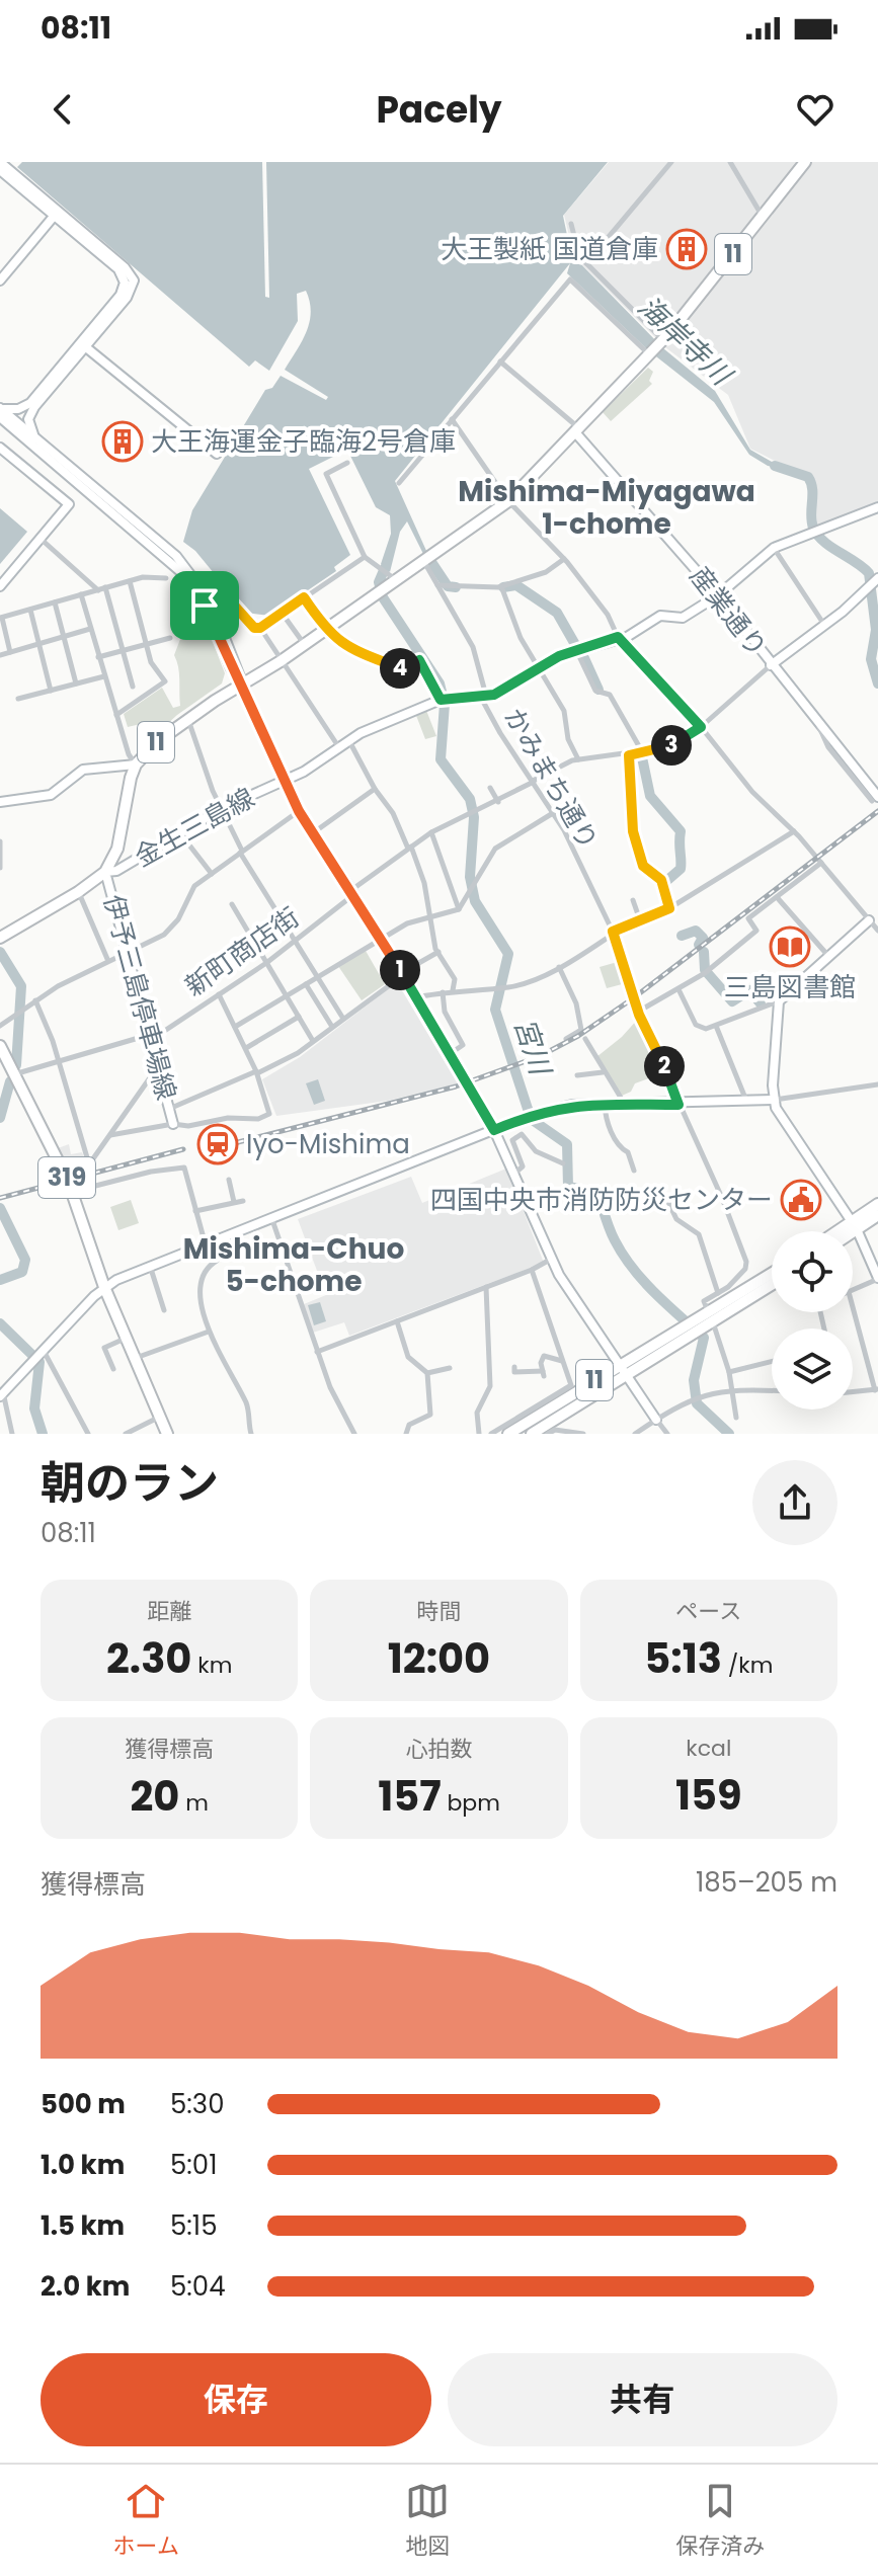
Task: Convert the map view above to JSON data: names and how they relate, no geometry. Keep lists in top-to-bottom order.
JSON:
{
  "streets": {
    "highway": ["11", "319"],
    "street": [
      "産業通り",
      "かみまち通り",
      "金生三島線",
      "新町商店街",
      "伊予三島停車場線"
    ]
  },
  "crossings": [
    ["11", "産業通り"],
    ["11", "かみまち通り"],
    ["11", "金生三島線"],
    ["11", "伊予三島停車場線"],
    ["かみまち通り", "新町商店街"],
    ["金生三島線", "伊予三島停車場線"],
    ["新町商店街", "伊予三島停車場線"],
    ["新町商店街", "319"]
  ],
  "districts": ["Mishima-Miyagawa 1-chome", "Mishima-Chuo 5-chome"],
  "water": ["海岸寺川", "宮川"],
  "places": {
    "building": ["大王製紙 国道倉庫", "大王海運金子臨海2号倉庫"],
    "library": ["三島図書館"],
    "station": ["Iyo-Mishima"],
    "public building": ["四国中央市消防防災センター"]
  },
  "page": {
    "status": "08:11",
    "header": "Pacely",
    "pins": [
      "4",
      "3",
      "1",
      "2"
    ],
    "heading": ["朝のラン", "08:11"],
    "stats": [
      ["距離", "2.30 km"],
      ["時間", "12:00"],
      ["ペース", "5:13 /km"],
      ["獲得標高", "20 m"],
      ["心拍数", "157 bpm"],
      ["kcal", "159"]
    ],
    "chart": ["獲得標高", "185–205 m"],
    "list": [
      {
        "name": "500 m",
        "note": "5:30"
      },
      {
        "name": "1.0 km",
        "note": "5:01"
      },
      {
        "name": "1.5 km",
        "note": "5:15"
      },
      {
        "name": "2.0 km",
        "note": "5:04"
      }
    ],
    "buttons": ["保存", "共有"],
    "tabs": ["ホーム", "地図", "保存済み"]
  }
}
